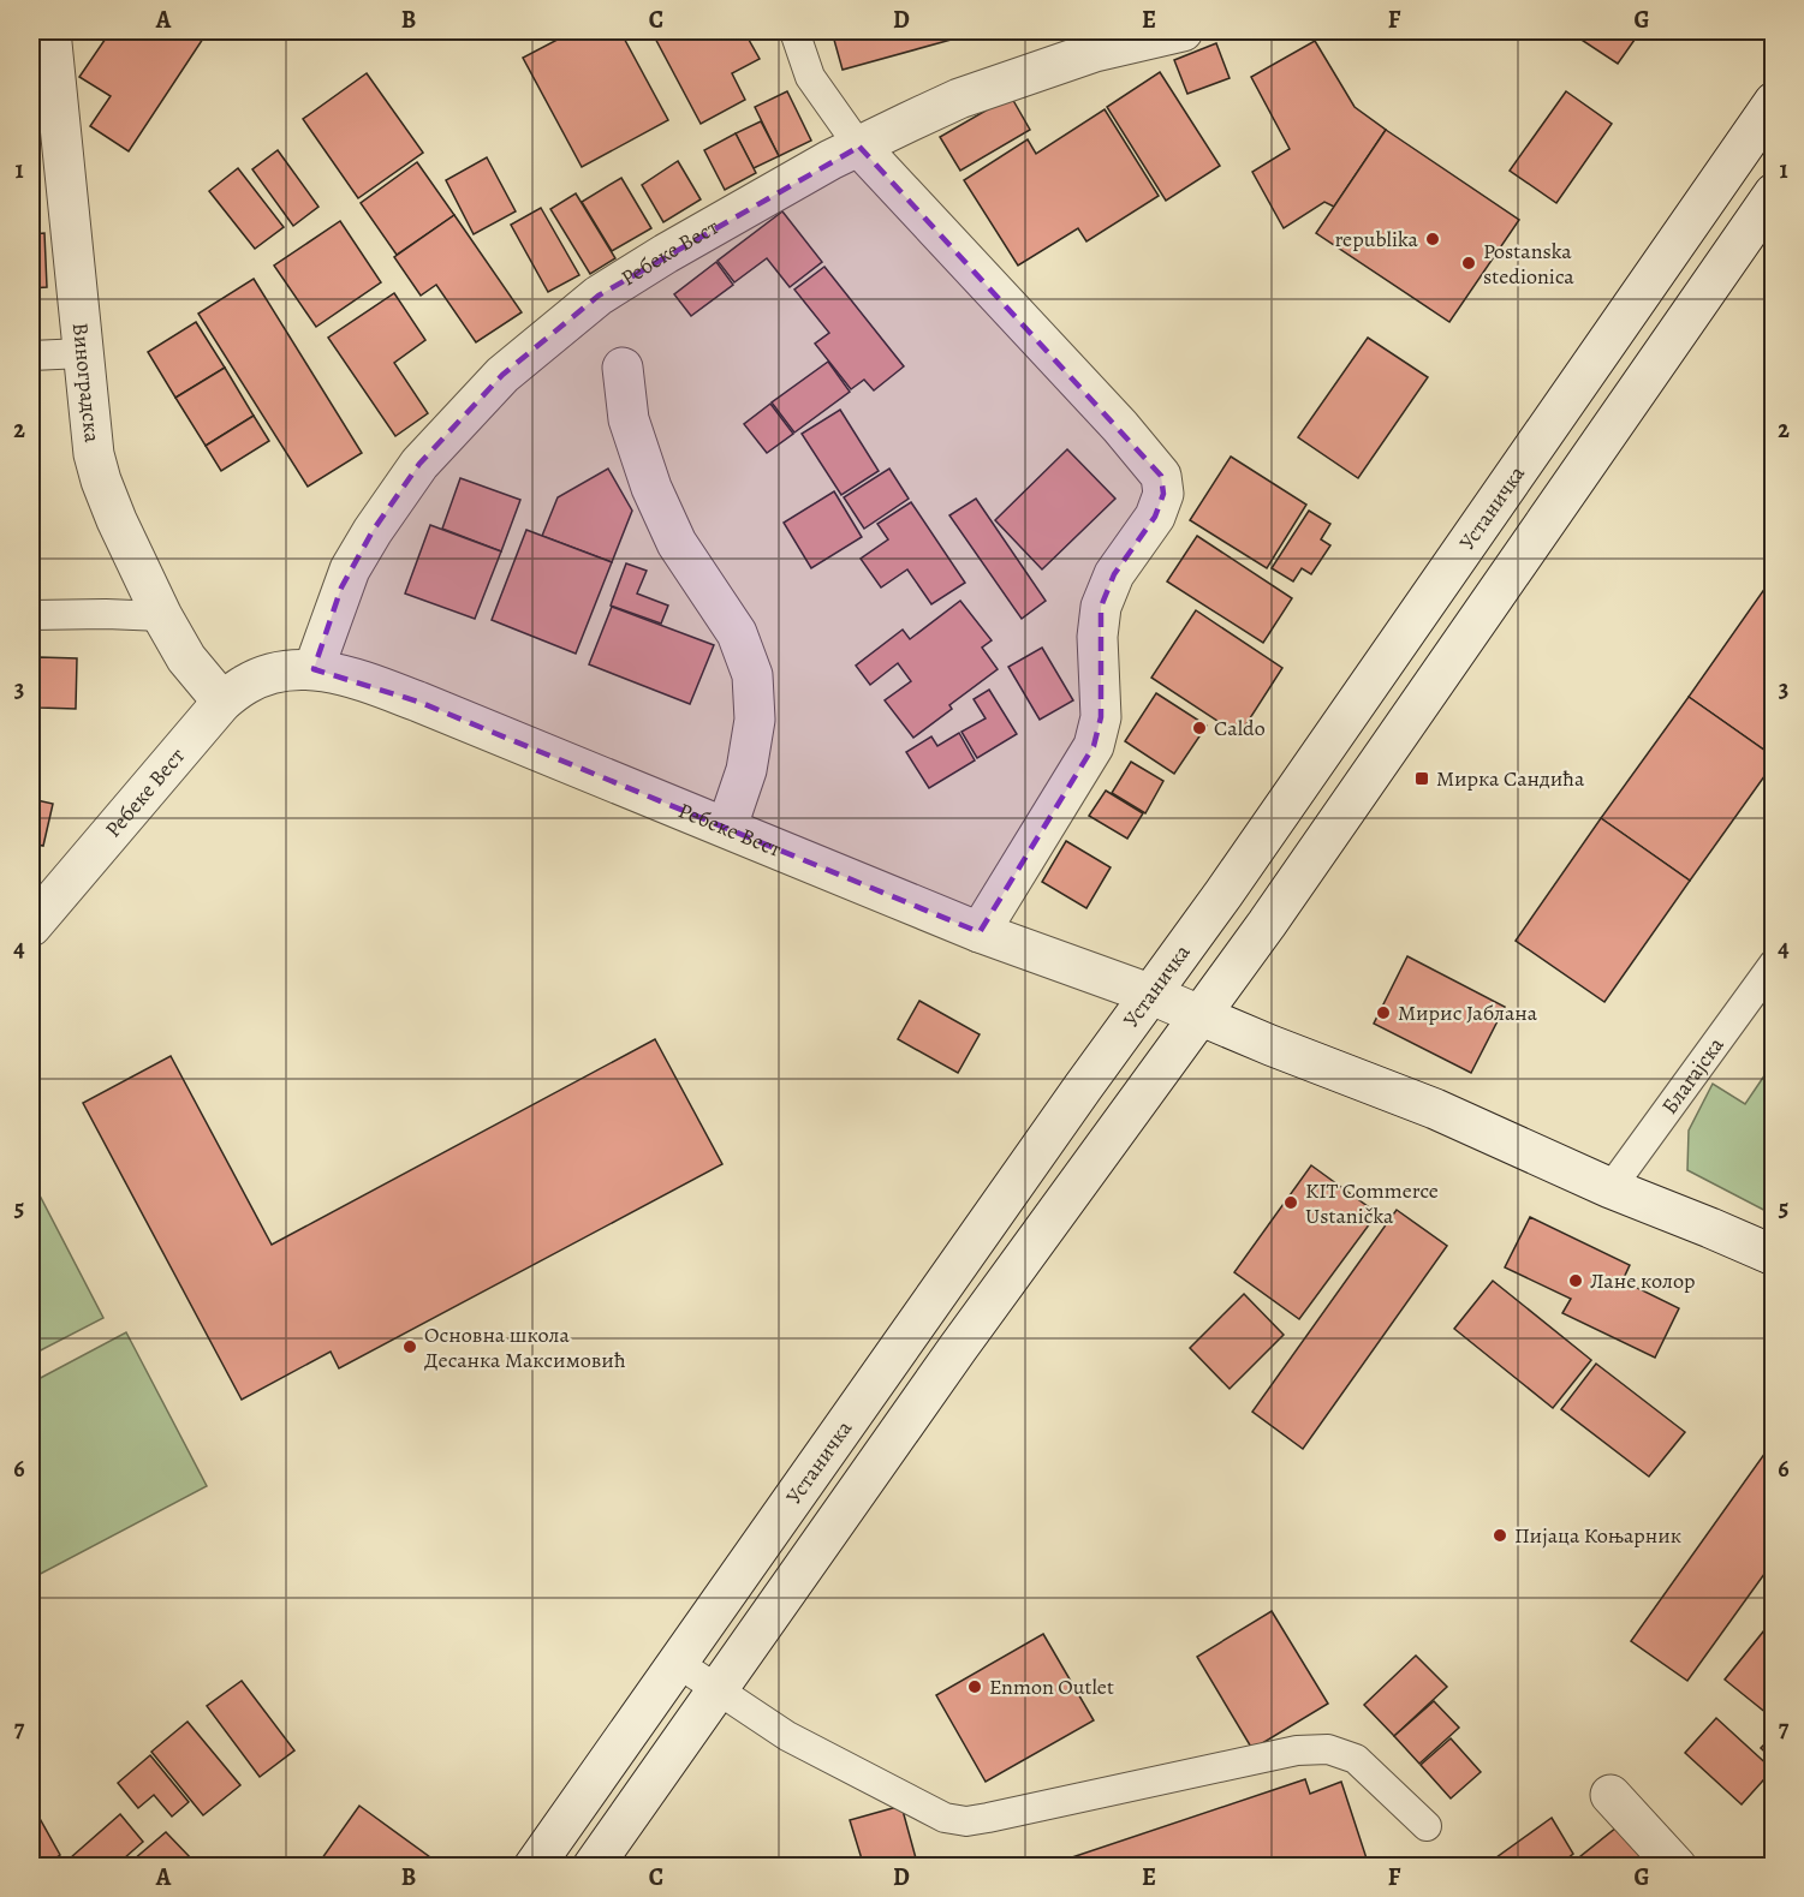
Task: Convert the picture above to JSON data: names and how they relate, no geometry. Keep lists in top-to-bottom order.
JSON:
{
  "streets": {
    "street": ["Ребеке Вест", "Виноградска", "Устаничка"],
    "lane": ["Благајска"]
  },
  "crossings": [
    ["Ребеке Вест", "Виноградска"],
    ["Ребеке Вест", "Устаничка"]
  ],
  "places": {
    "other": [
      "republika",
      "Postanska stedionica",
      "Caldo",
      "Мирис Јаблана",
      "KIT Commerce Ustanička",
      "Лане колор",
      "Основна школа Десанка Максимовић",
      "Пијаца Коњарник",
      "Enmon Outlet"
    ],
    "transit": ["Мирка Сандића"]
  },
  "grid": {
    "columns": [
      "A",
      "B",
      "C",
      "D",
      "E",
      "F",
      "G"
    ],
    "rows": [
      "1",
      "2",
      "3",
      "4",
      "5",
      "6",
      "7"
    ]
  }
}
